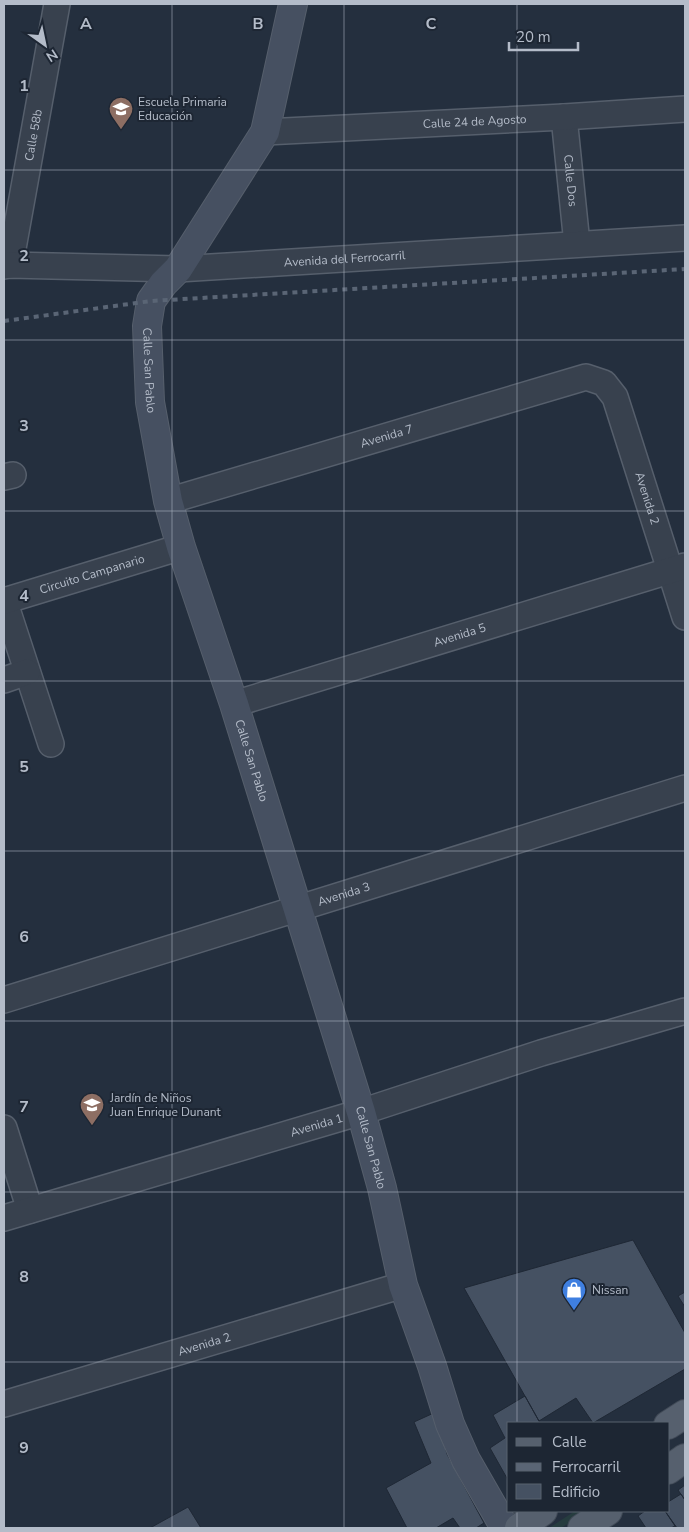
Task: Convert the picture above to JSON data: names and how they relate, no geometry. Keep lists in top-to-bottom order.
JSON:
{
  "streets": {
    "street": [
      "Calle 24 de Agosto",
      "Calle 58b",
      "Calle Dos",
      "Avenida del Ferrocarril",
      "Calle San Pablo",
      "Avenida 7",
      "Avenida 2",
      "Circuito Campanario",
      "Avenida 5",
      "Avenida 3",
      "Avenida 1"
    ]
  },
  "crossings": [
    ["Calle 24 de Agosto", "Calle Dos"],
    ["Calle 24 de Agosto", "Calle San Pablo"],
    ["Calle 58b", "Avenida del Ferrocarril"],
    ["Calle Dos", "Avenida del Ferrocarril"],
    ["Avenida del Ferrocarril", "Calle San Pablo"],
    ["Calle San Pablo", "Avenida 7"],
    ["Calle San Pablo", "Avenida 2"],
    ["Calle San Pablo", "Circuito Campanario"],
    ["Calle San Pablo", "Avenida 5"],
    ["Calle San Pablo", "Avenida 3"],
    ["Calle San Pablo", "Avenida 1"],
    ["Avenida 7", "Avenida 2"],
    ["Avenida 2", "Avenida 5"]
  ],
  "places": {
    "school or university": ["Escuela Primaria Educación", "Jardín de Niños Juan Enrique Dunant"],
    "shop": ["Nissan"]
  },
  "legend": ["Calle", "Ferrocarril", "Edificio"],
  "scale_bar": "20 m",
  "north": "bottom right",
  "grid": {
    "columns": ["A", "B", "C"],
    "rows": [
      "1",
      "2",
      "3",
      "4",
      "5",
      "6",
      "7",
      "8",
      "9"
    ]
  }
}
